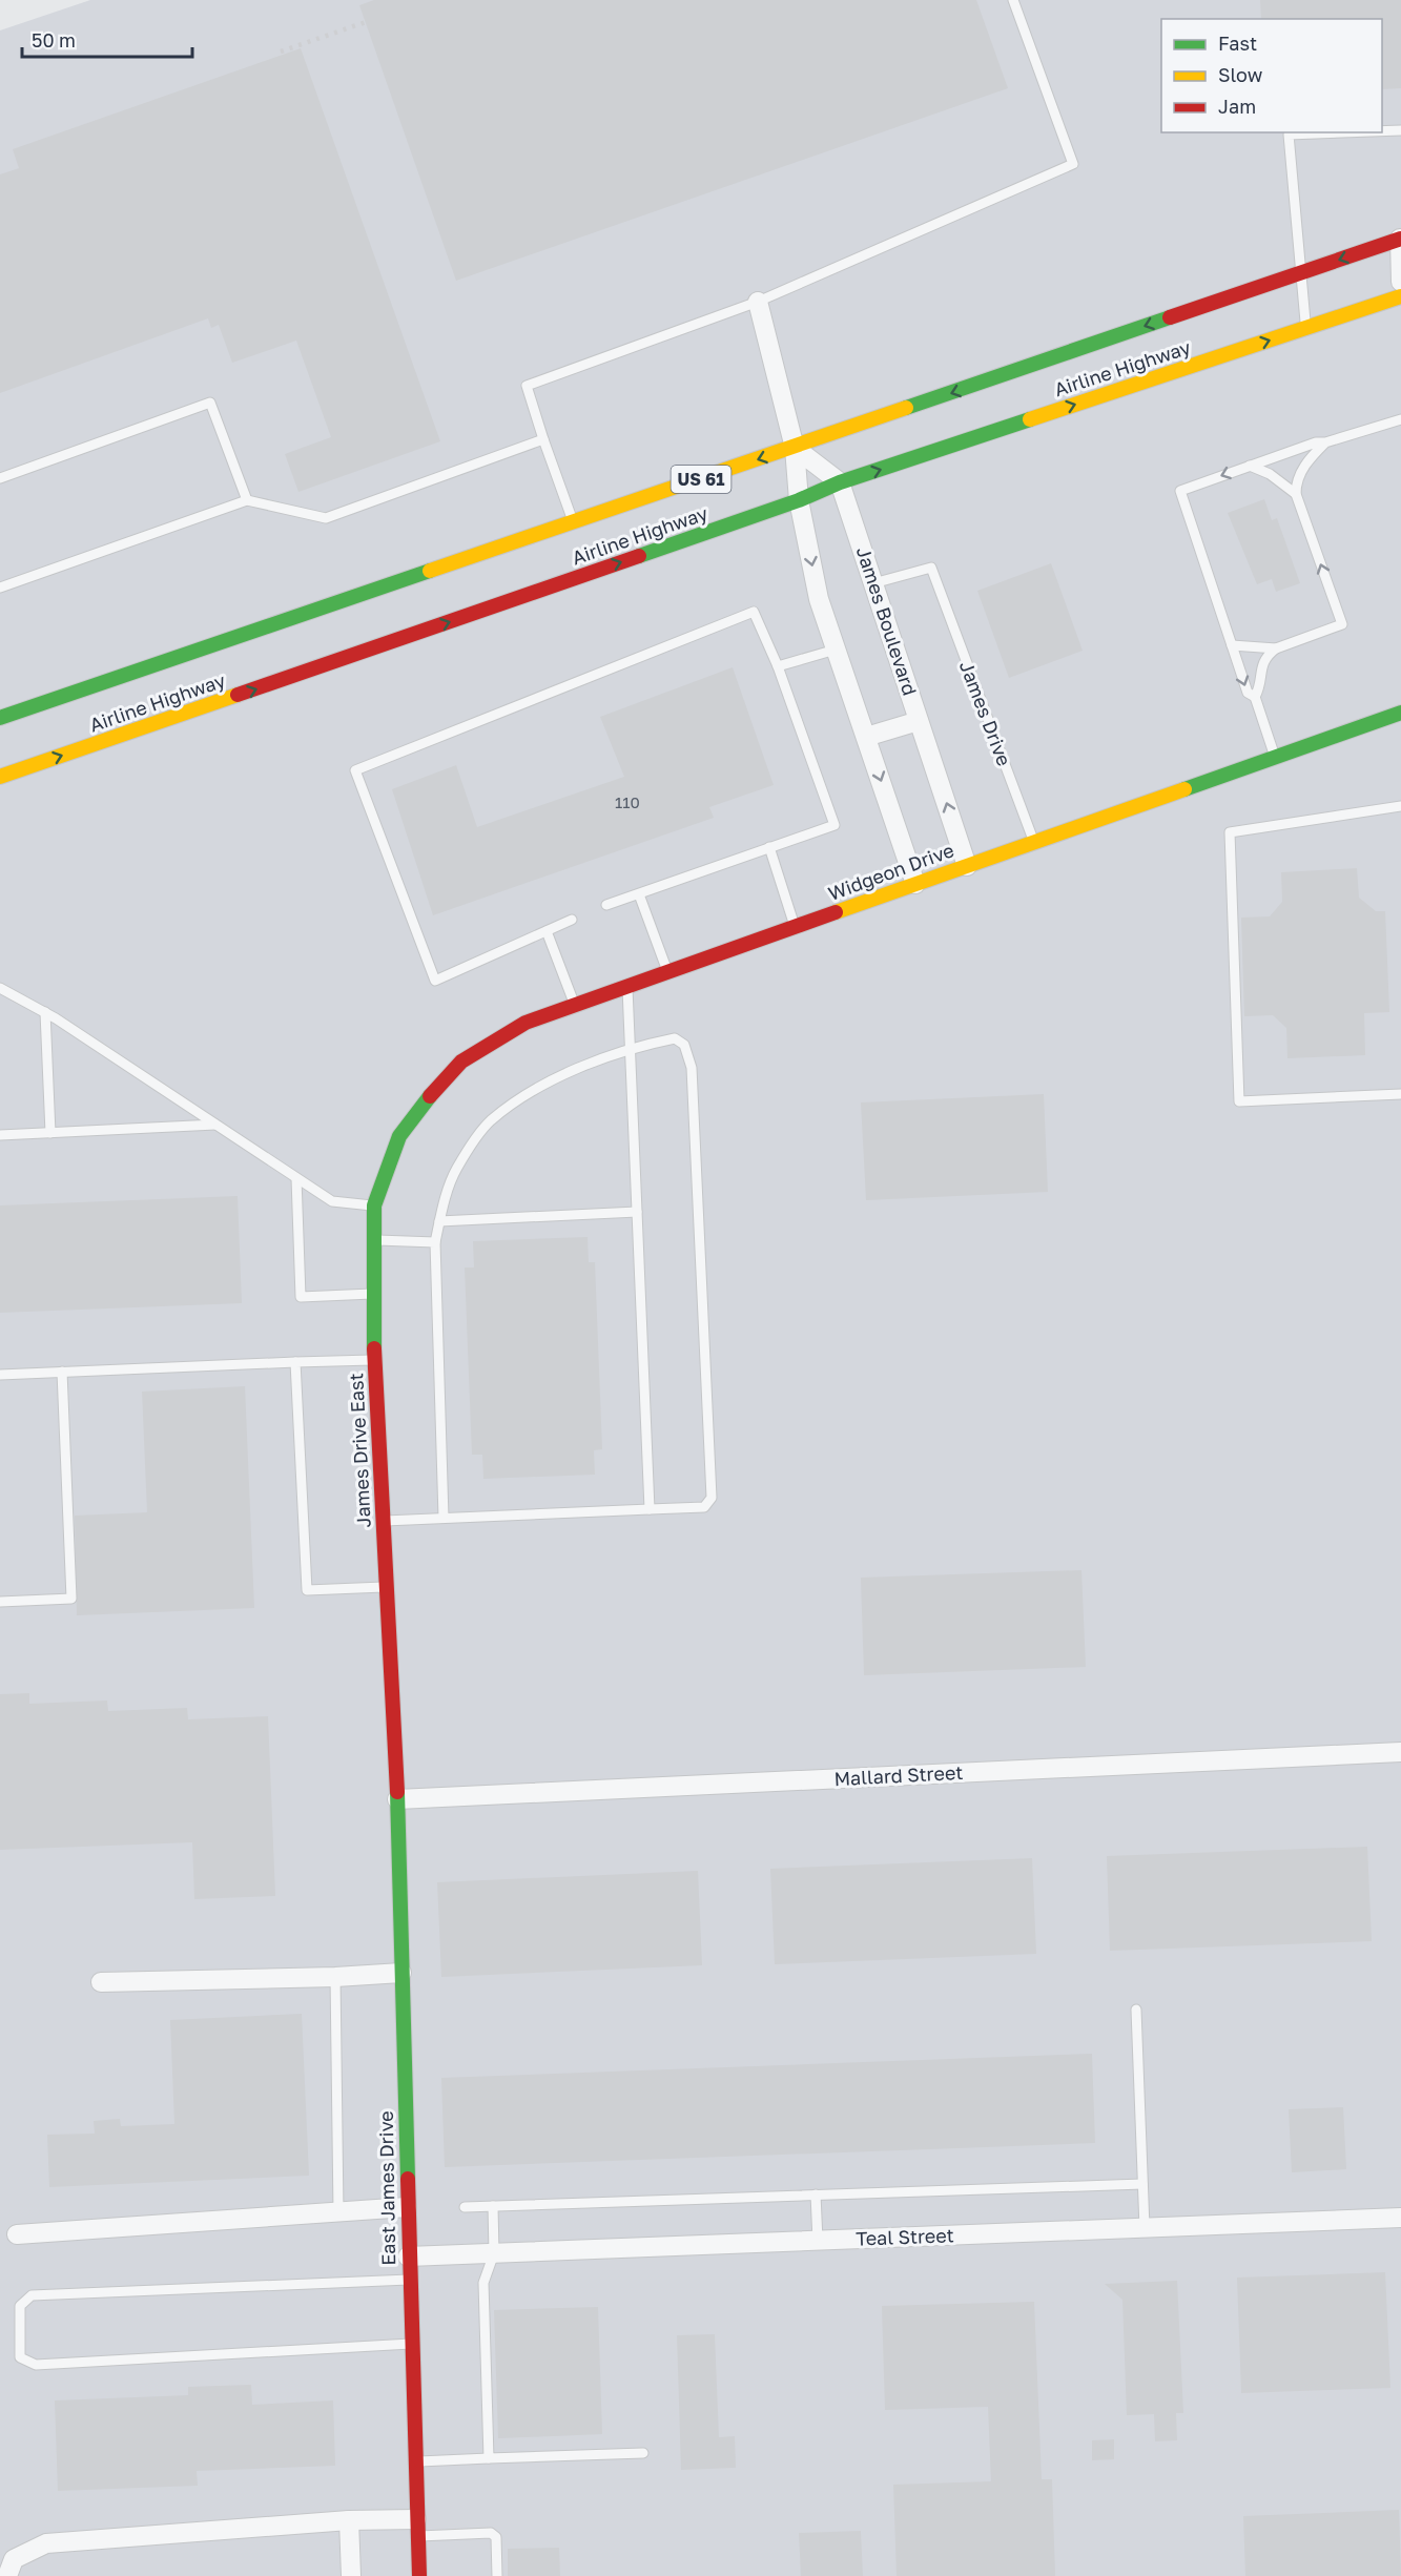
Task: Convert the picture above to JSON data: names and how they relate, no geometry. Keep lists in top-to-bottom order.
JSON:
{
  "streets": {
    "main road": [
      "Airline Highway",
      "US 61",
      "Widgeon Drive",
      "James Drive East",
      "East James Drive"
    ],
    "street": ["James Boulevard", "Mallard Street", "Teal Street"],
    "lane": ["James Drive"]
  },
  "crossings": [
    ["Airline Highway", "James Boulevard"],
    ["James Boulevard", "James Drive"],
    ["James Boulevard", "Widgeon Drive"],
    ["James Drive", "Widgeon Drive"],
    ["Widgeon Drive", "James Drive East"],
    ["James Drive East", "Mallard Street"],
    ["James Drive East", "East James Drive"],
    ["Mallard Street", "East James Drive"],
    ["East James Drive", "Teal Street"]
  ],
  "house_numbers": ["110"],
  "legend": ["Fast", "Slow", "Jam"],
  "scale_bar": "50 m"
}
